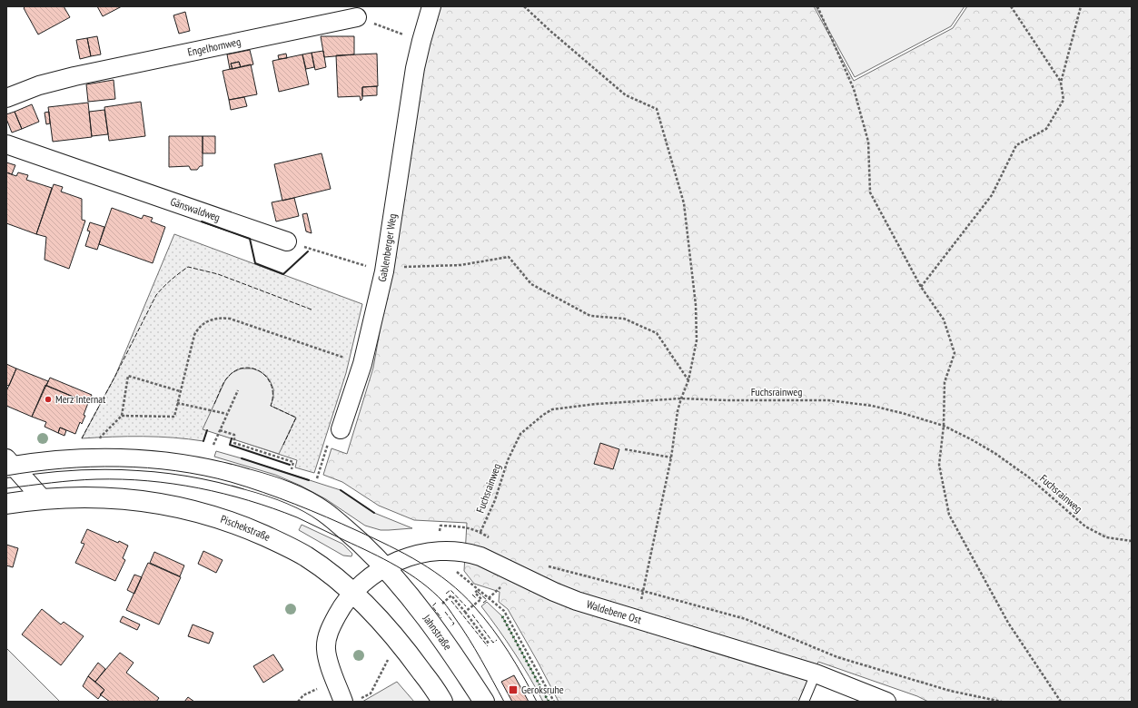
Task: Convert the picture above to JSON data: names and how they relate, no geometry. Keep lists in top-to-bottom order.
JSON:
{
  "streets": {
    "main road": ["Pischekstraße", "Jahnstraße"],
    "street": [
      "Engelhornweg",
      "Gänswaldweg",
      "Gablenberger Weg",
      "Waldebene Ost"
    ],
    "path": ["Fuchsrainweg"]
  },
  "crossings": [
    ["Fuchsrainweg", "Waldebene Ost"],
    ["Pischekstraße", "Waldebene Ost"],
    ["Waldebene Ost", "Jahnstraße"]
  ],
  "places": {
    "other": ["Merz Internat"],
    "transit": ["Geroksruhe"]
  }
}
